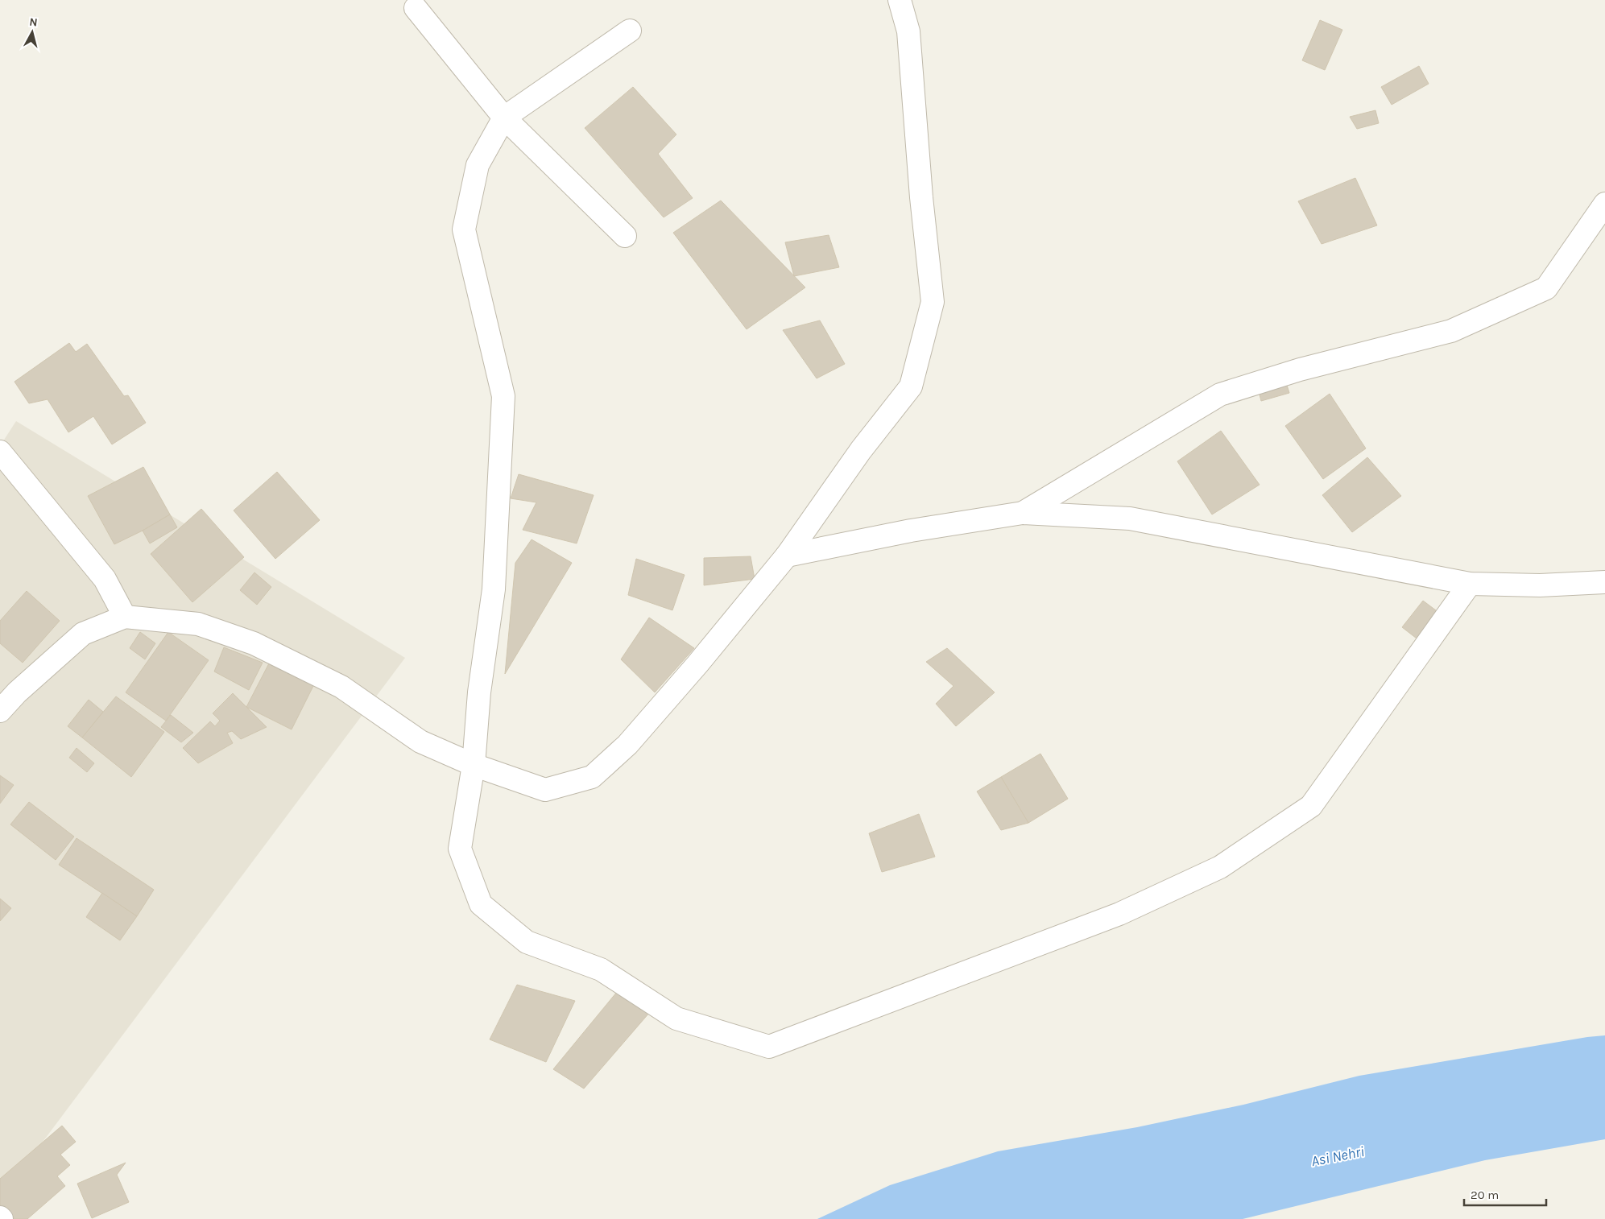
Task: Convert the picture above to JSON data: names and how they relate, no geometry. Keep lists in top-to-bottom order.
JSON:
{
  "water": ["Asi Nehri"],
  "scale_bar": "20 m",
  "north": "top"
}
